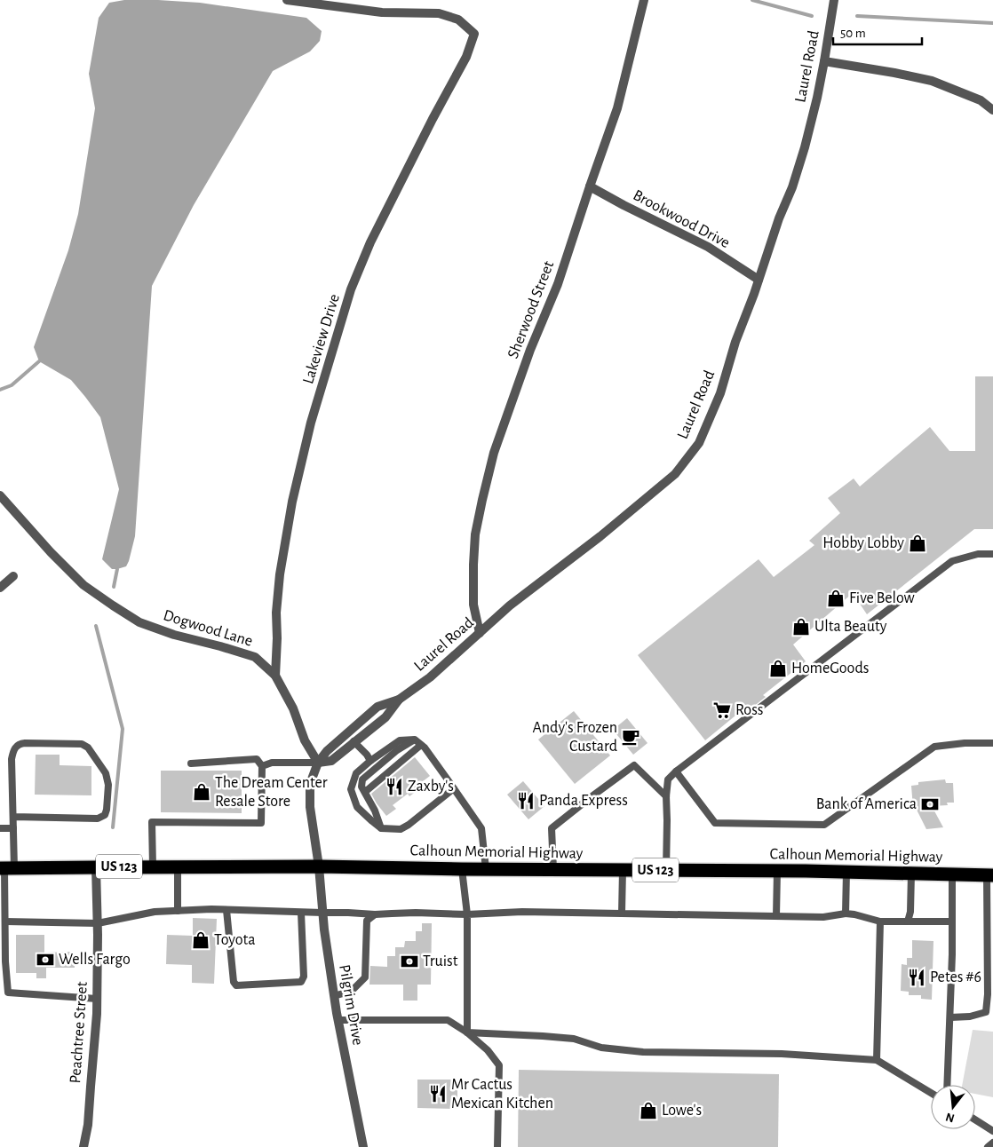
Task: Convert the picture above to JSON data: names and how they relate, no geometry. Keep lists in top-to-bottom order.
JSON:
{
  "streets": {
    "highway": ["Calhoun Memorial Highway", "US 123"],
    "street": [
      "Laurel Road",
      "Brookwood Drive",
      "Sherwood Street",
      "Lakeview Drive",
      "Dogwood Lane",
      "Pilgrim Drive",
      "Peachtree Street"
    ]
  },
  "crossings": [
    ["Laurel Road", "Brookwood Drive"],
    ["Laurel Road", "Sherwood Street"],
    ["Laurel Road", "Dogwood Lane"],
    ["Brookwood Drive", "Sherwood Street"],
    ["Lakeview Drive", "Dogwood Lane"],
    ["Calhoun Memorial Highway", "Pilgrim Drive"],
    ["Calhoun Memorial Highway", "Peachtree Street"]
  ],
  "places": {
    "shop": [
      "Hobby Lobby",
      "Five Below",
      "Ulta Beauty",
      "HomeGoods",
      "The Dream Center Resale Store",
      "Toyota",
      "Lowe's"
    ],
    "supermarket": ["Ross"],
    "cafe": ["Andy's Frozen Custard"],
    "restaurant": [
      "Zaxby's",
      "Panda Express",
      "Petes #6",
      "Mr Cactus Mexican Kitchen"
    ],
    "bank": ["Bank of America", "Wells Fargo", "Truist"]
  },
  "scale_bar": "50 m",
  "north": "bottom"
}
